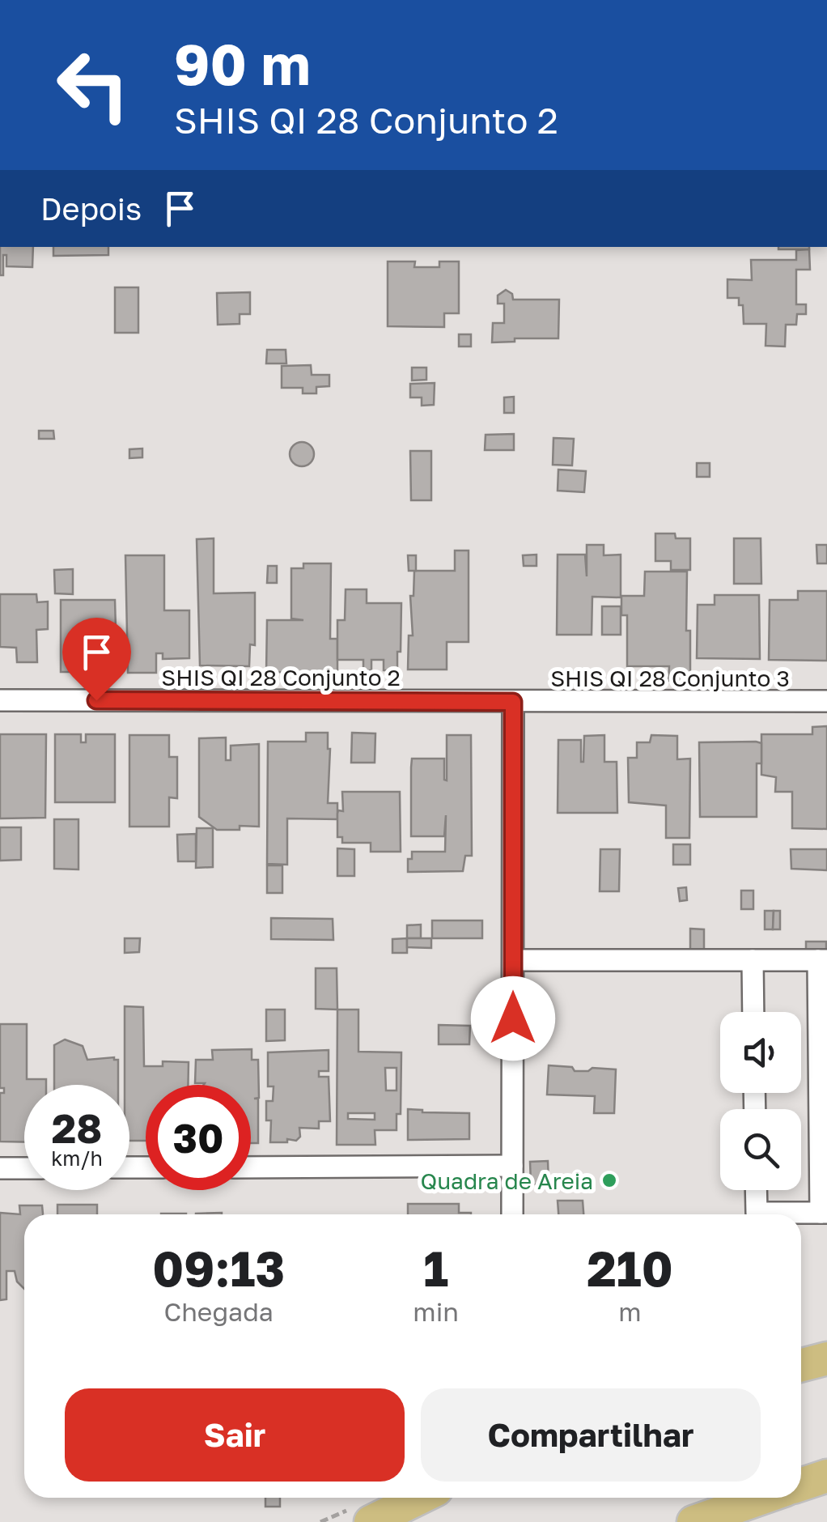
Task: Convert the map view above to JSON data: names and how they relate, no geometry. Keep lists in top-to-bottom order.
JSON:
{
  "streets": {
    "street": ["SHIS QI 28 Conjunto 2", "SHIS QI 28 Conjunto 3"]
  },
  "crossings": [
    ["SHIS QI 28 Conjunto 2", "SHIS QI 28 Conjunto 3"]
  ],
  "places": ["Quadra de Areia"],
  "page": {
    "turn": ["90 m", "SHIS QI 28 Conjunto 2"],
    "then": "Depois",
    "speed": "28 km/h",
    "limit": "30",
    "eta": [
      "09:13",
      "Chegada",
      "1",
      "min",
      "210",
      "m"
    ],
    "buttons": ["Sair", "Compartilhar"]
  }
}
